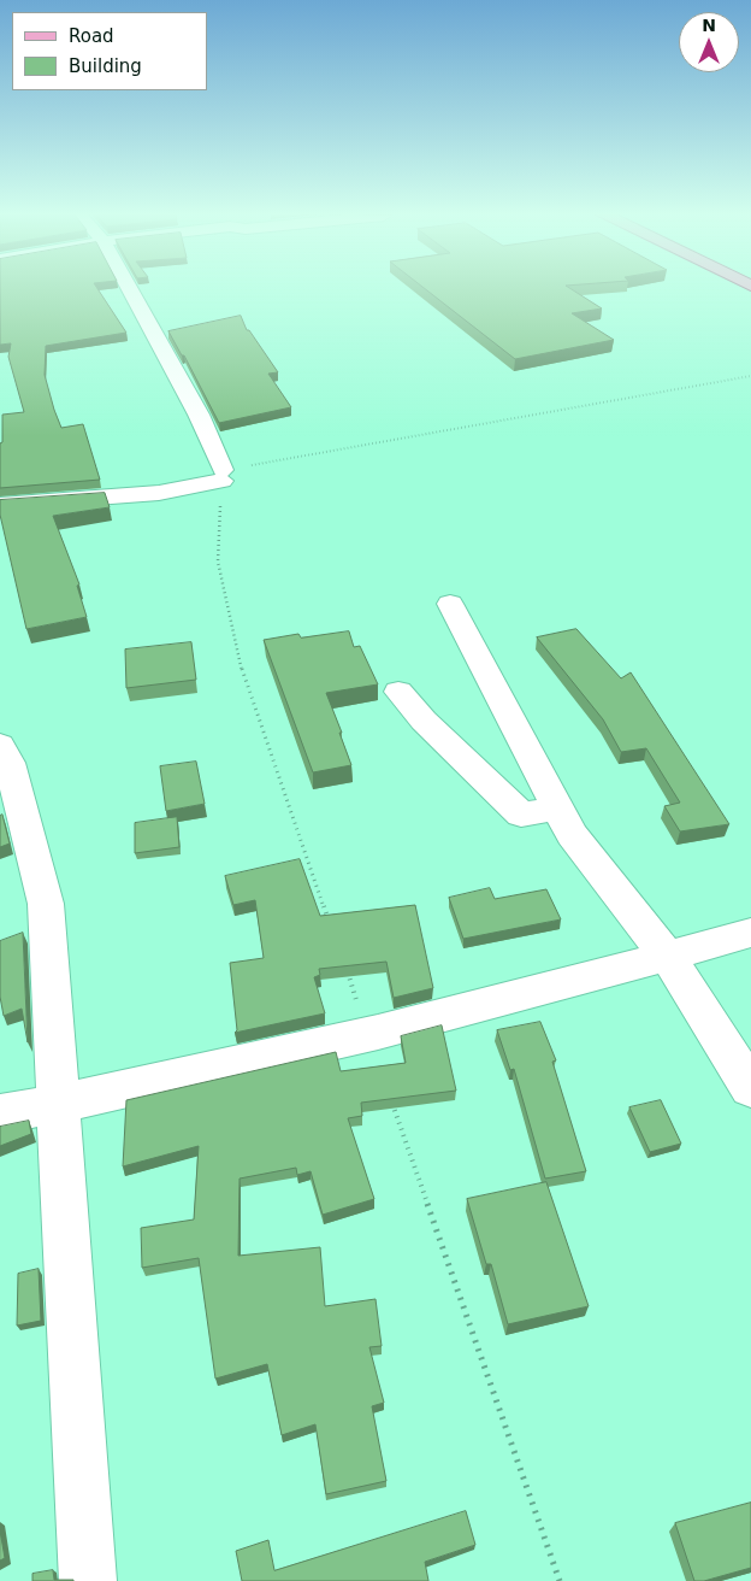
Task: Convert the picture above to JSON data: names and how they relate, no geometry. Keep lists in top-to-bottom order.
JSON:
{
  "legend": ["Road", "Building"],
  "north": "top"
}
